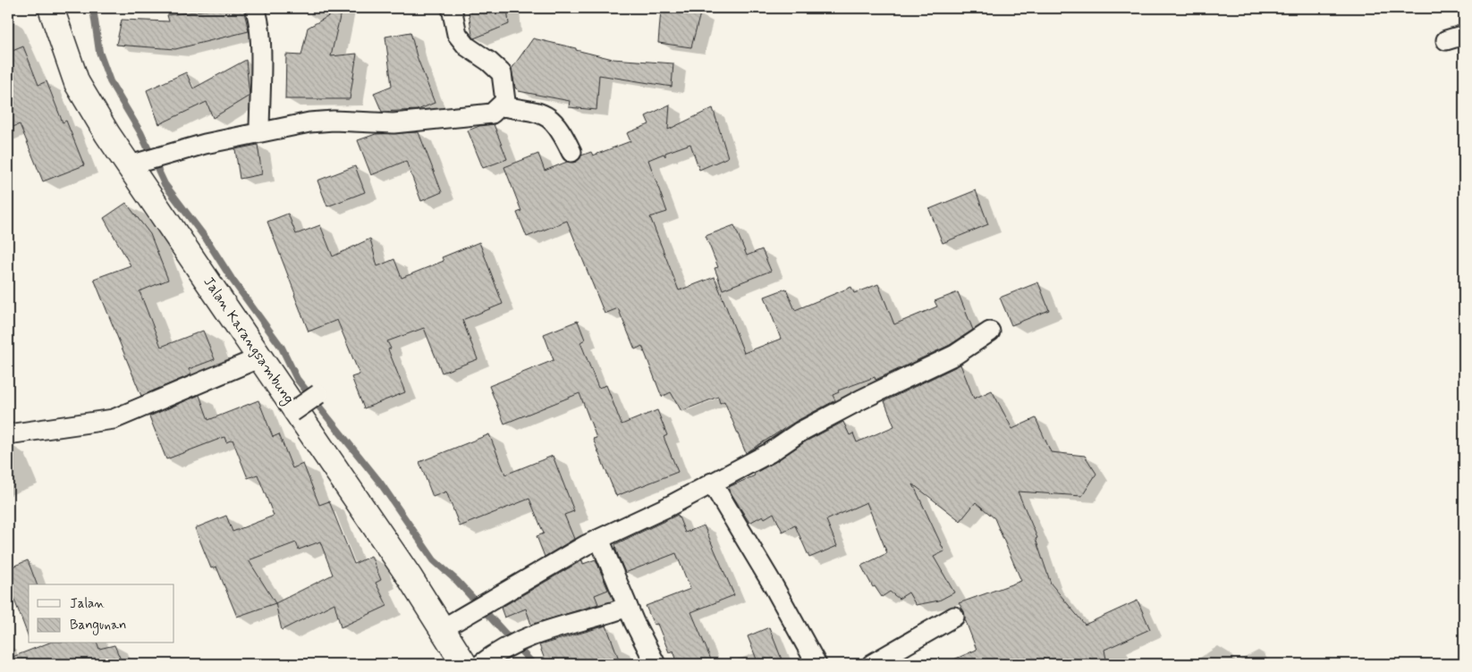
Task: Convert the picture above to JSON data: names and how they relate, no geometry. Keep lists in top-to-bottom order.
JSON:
{
  "streets": {
    "main road": ["Jalan Karangsambung"]
  },
  "legend": ["Jalan", "Bangunan"]
}
